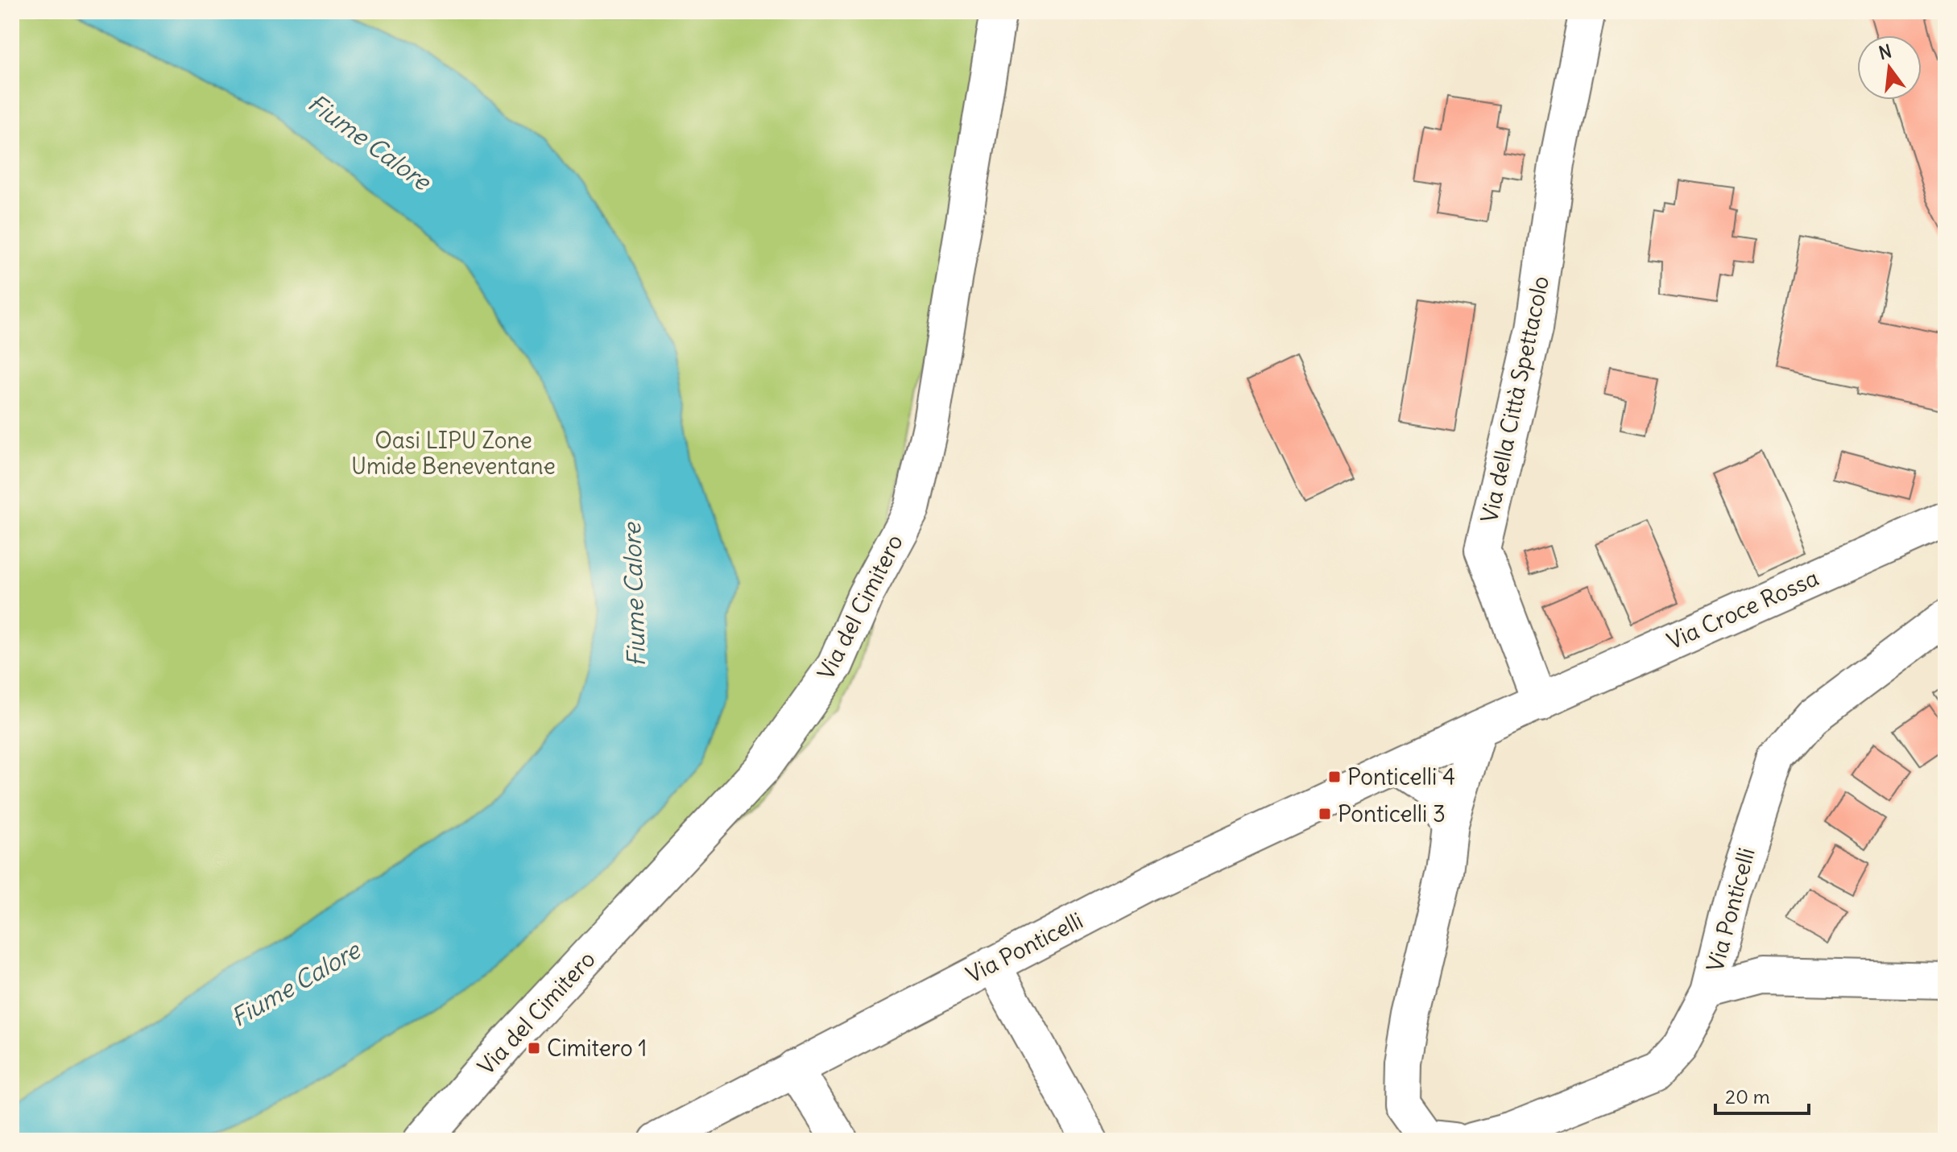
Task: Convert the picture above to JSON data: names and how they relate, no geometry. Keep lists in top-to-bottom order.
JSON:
{
  "streets": {
    "street": [
      "Via della Città Spettacolo",
      "Via del Cimitero",
      "Via Croce Rossa",
      "Via Ponticelli"
    ]
  },
  "crossings": [
    ["Via della Città Spettacolo", "Via Croce Rossa"],
    ["Via della Città Spettacolo", "Via Ponticelli"],
    ["Via Croce Rossa", "Via Ponticelli"]
  ],
  "water": ["Fiume Calore"],
  "parks": ["Oasi LIPU Zone Umide Beneventane"],
  "places": {
    "transit": ["Ponticelli 4", "Ponticelli 3", "Cimitero 1"]
  },
  "scale_bar": "20 m",
  "north": "top"
}
